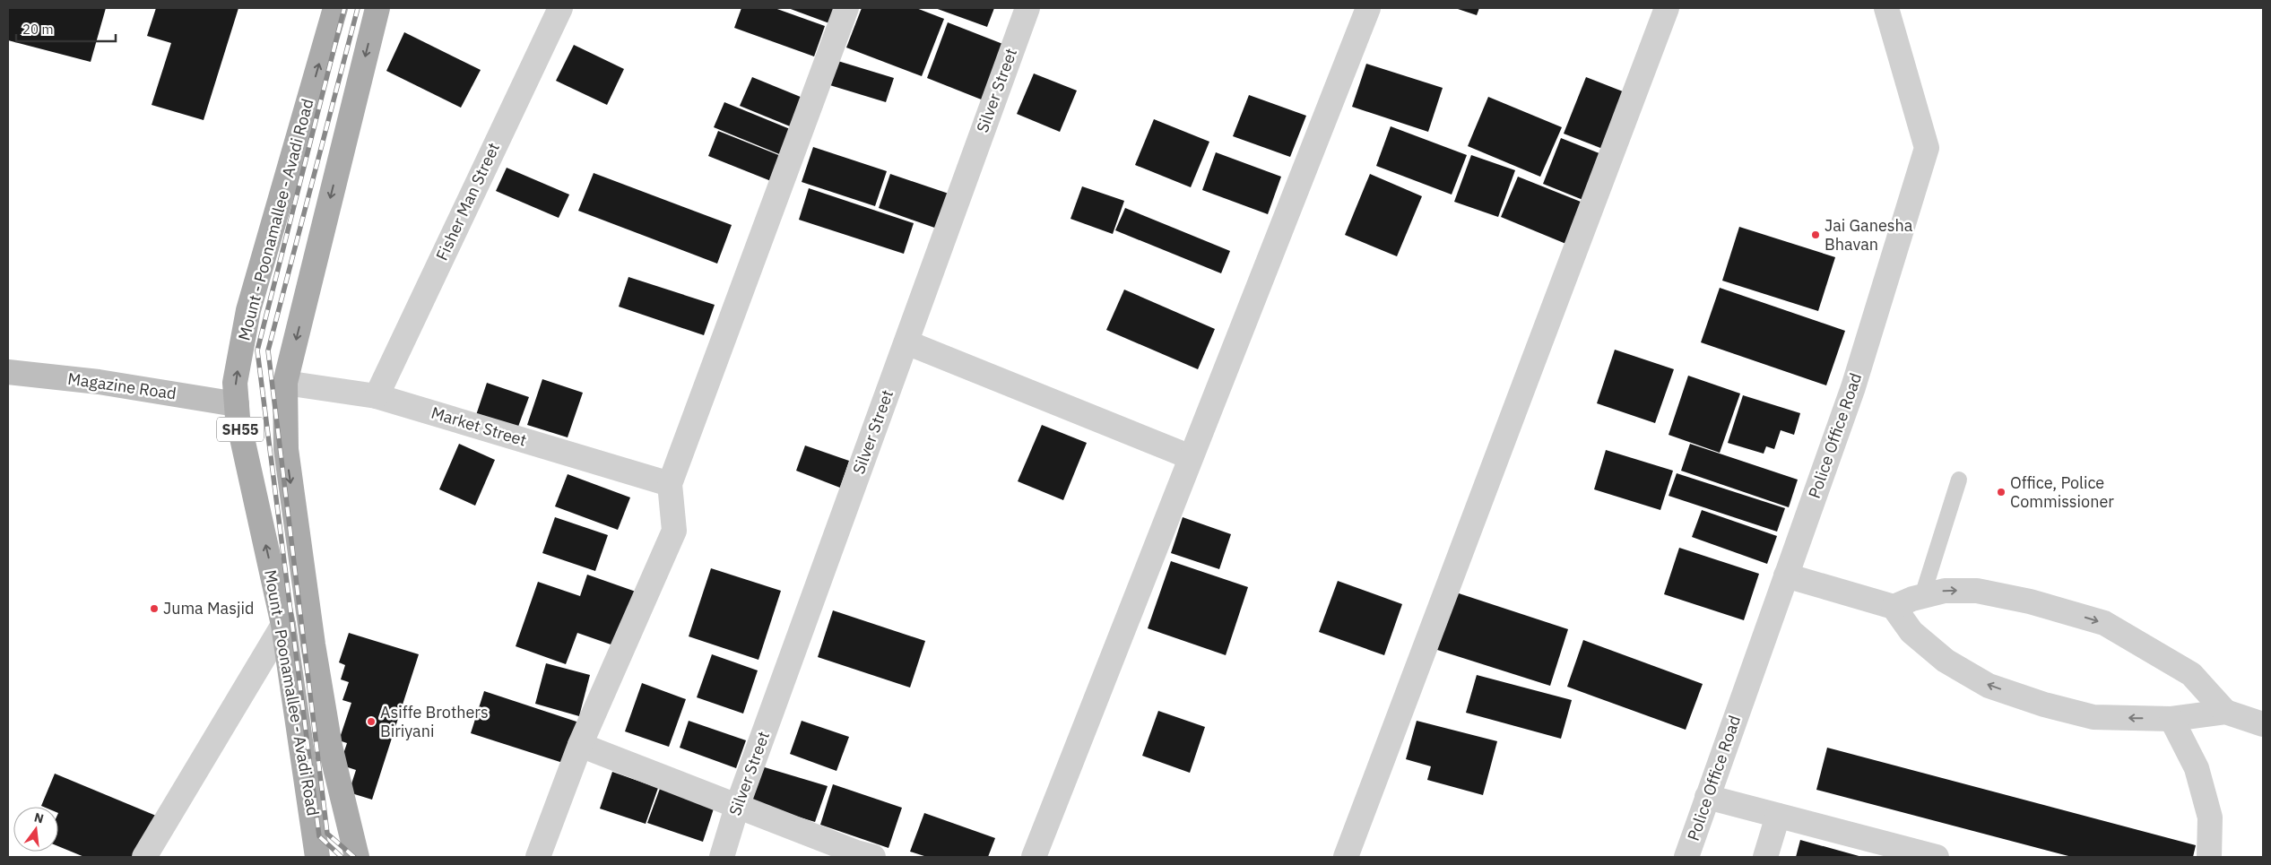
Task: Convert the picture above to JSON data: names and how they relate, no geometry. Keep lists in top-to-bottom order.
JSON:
{
  "streets": {
    "main road": ["Mount - Poonamallee - Avadi Road", "SH55"],
    "street": [
      "Silver Street",
      "Fisher Man Street",
      "Magazine Road",
      "Market Street",
      "Police Office Road"
    ]
  },
  "crossings": [
    ["Fisher Man Street", "Market Street"],
    ["Mount - Poonamallee - Avadi Road", "Magazine Road"],
    ["Mount - Poonamallee - Avadi Road", "Market Street"]
  ],
  "places": [
    "Jai Ganesha Bhavan",
    "Office, Police Commissioner",
    "Juma Masjid",
    "Asiffe Brothers Biriyani"
  ],
  "scale_bar": "20 m",
  "north": "top"
}
